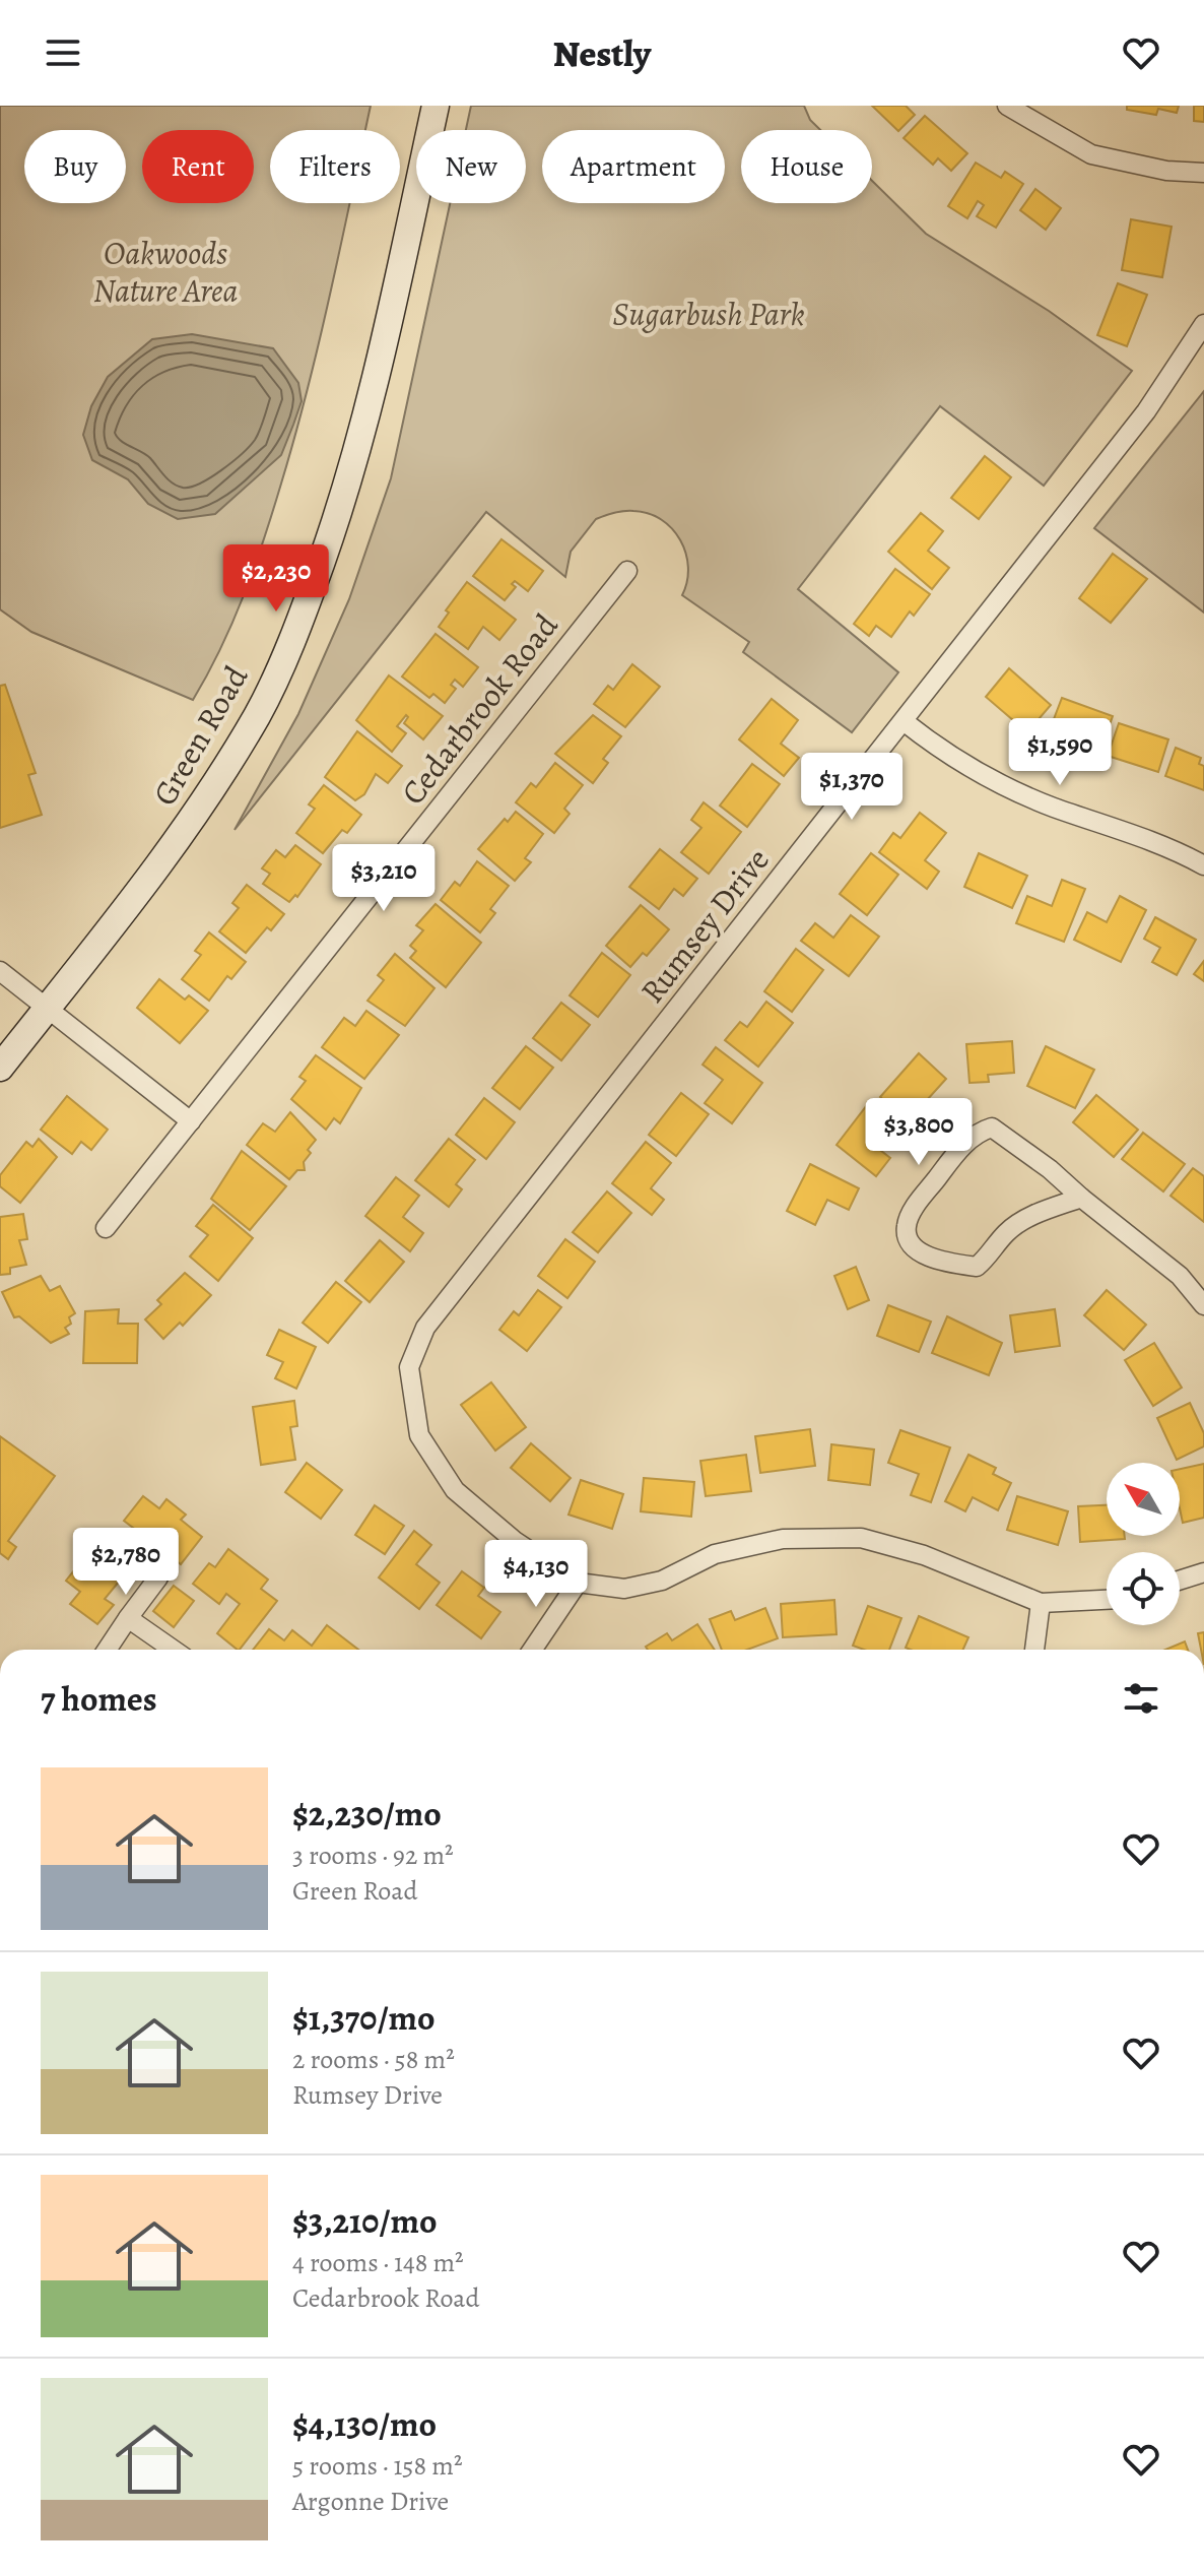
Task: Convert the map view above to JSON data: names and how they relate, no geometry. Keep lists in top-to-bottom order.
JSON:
{
  "streets": {
    "street": ["Cedarbrook Road", "Green Road", "Rumsey Drive"]
  },
  "parks": ["Oakwoods Nature Area", "Sugarbush Park"],
  "north": "top left",
  "page": {
    "header": "Nestly",
    "chip": [
      "Buy",
      "Rent",
      "Filters",
      "New",
      "Apartment",
      "House"
    ],
    "price": [
      "$2,230",
      "$1,590",
      "$1,370",
      "$3,210",
      "$3,800",
      "$2,780",
      "$4,130"
    ],
    "heading": "7 homes",
    "list": [
      {
        "name": "$2,230/mo",
        "note": "3 rooms · 92 m² · Green Road"
      },
      {
        "name": "$1,370/mo",
        "note": "2 rooms · 58 m² · Rumsey Drive"
      },
      {
        "name": "$3,210/mo",
        "note": "4 rooms · 148 m² · Cedarbrook Road"
      },
      {
        "name": "$4,130/mo",
        "note": "5 rooms · 158 m² · Argonne Drive"
      }
    ]
  }
}
